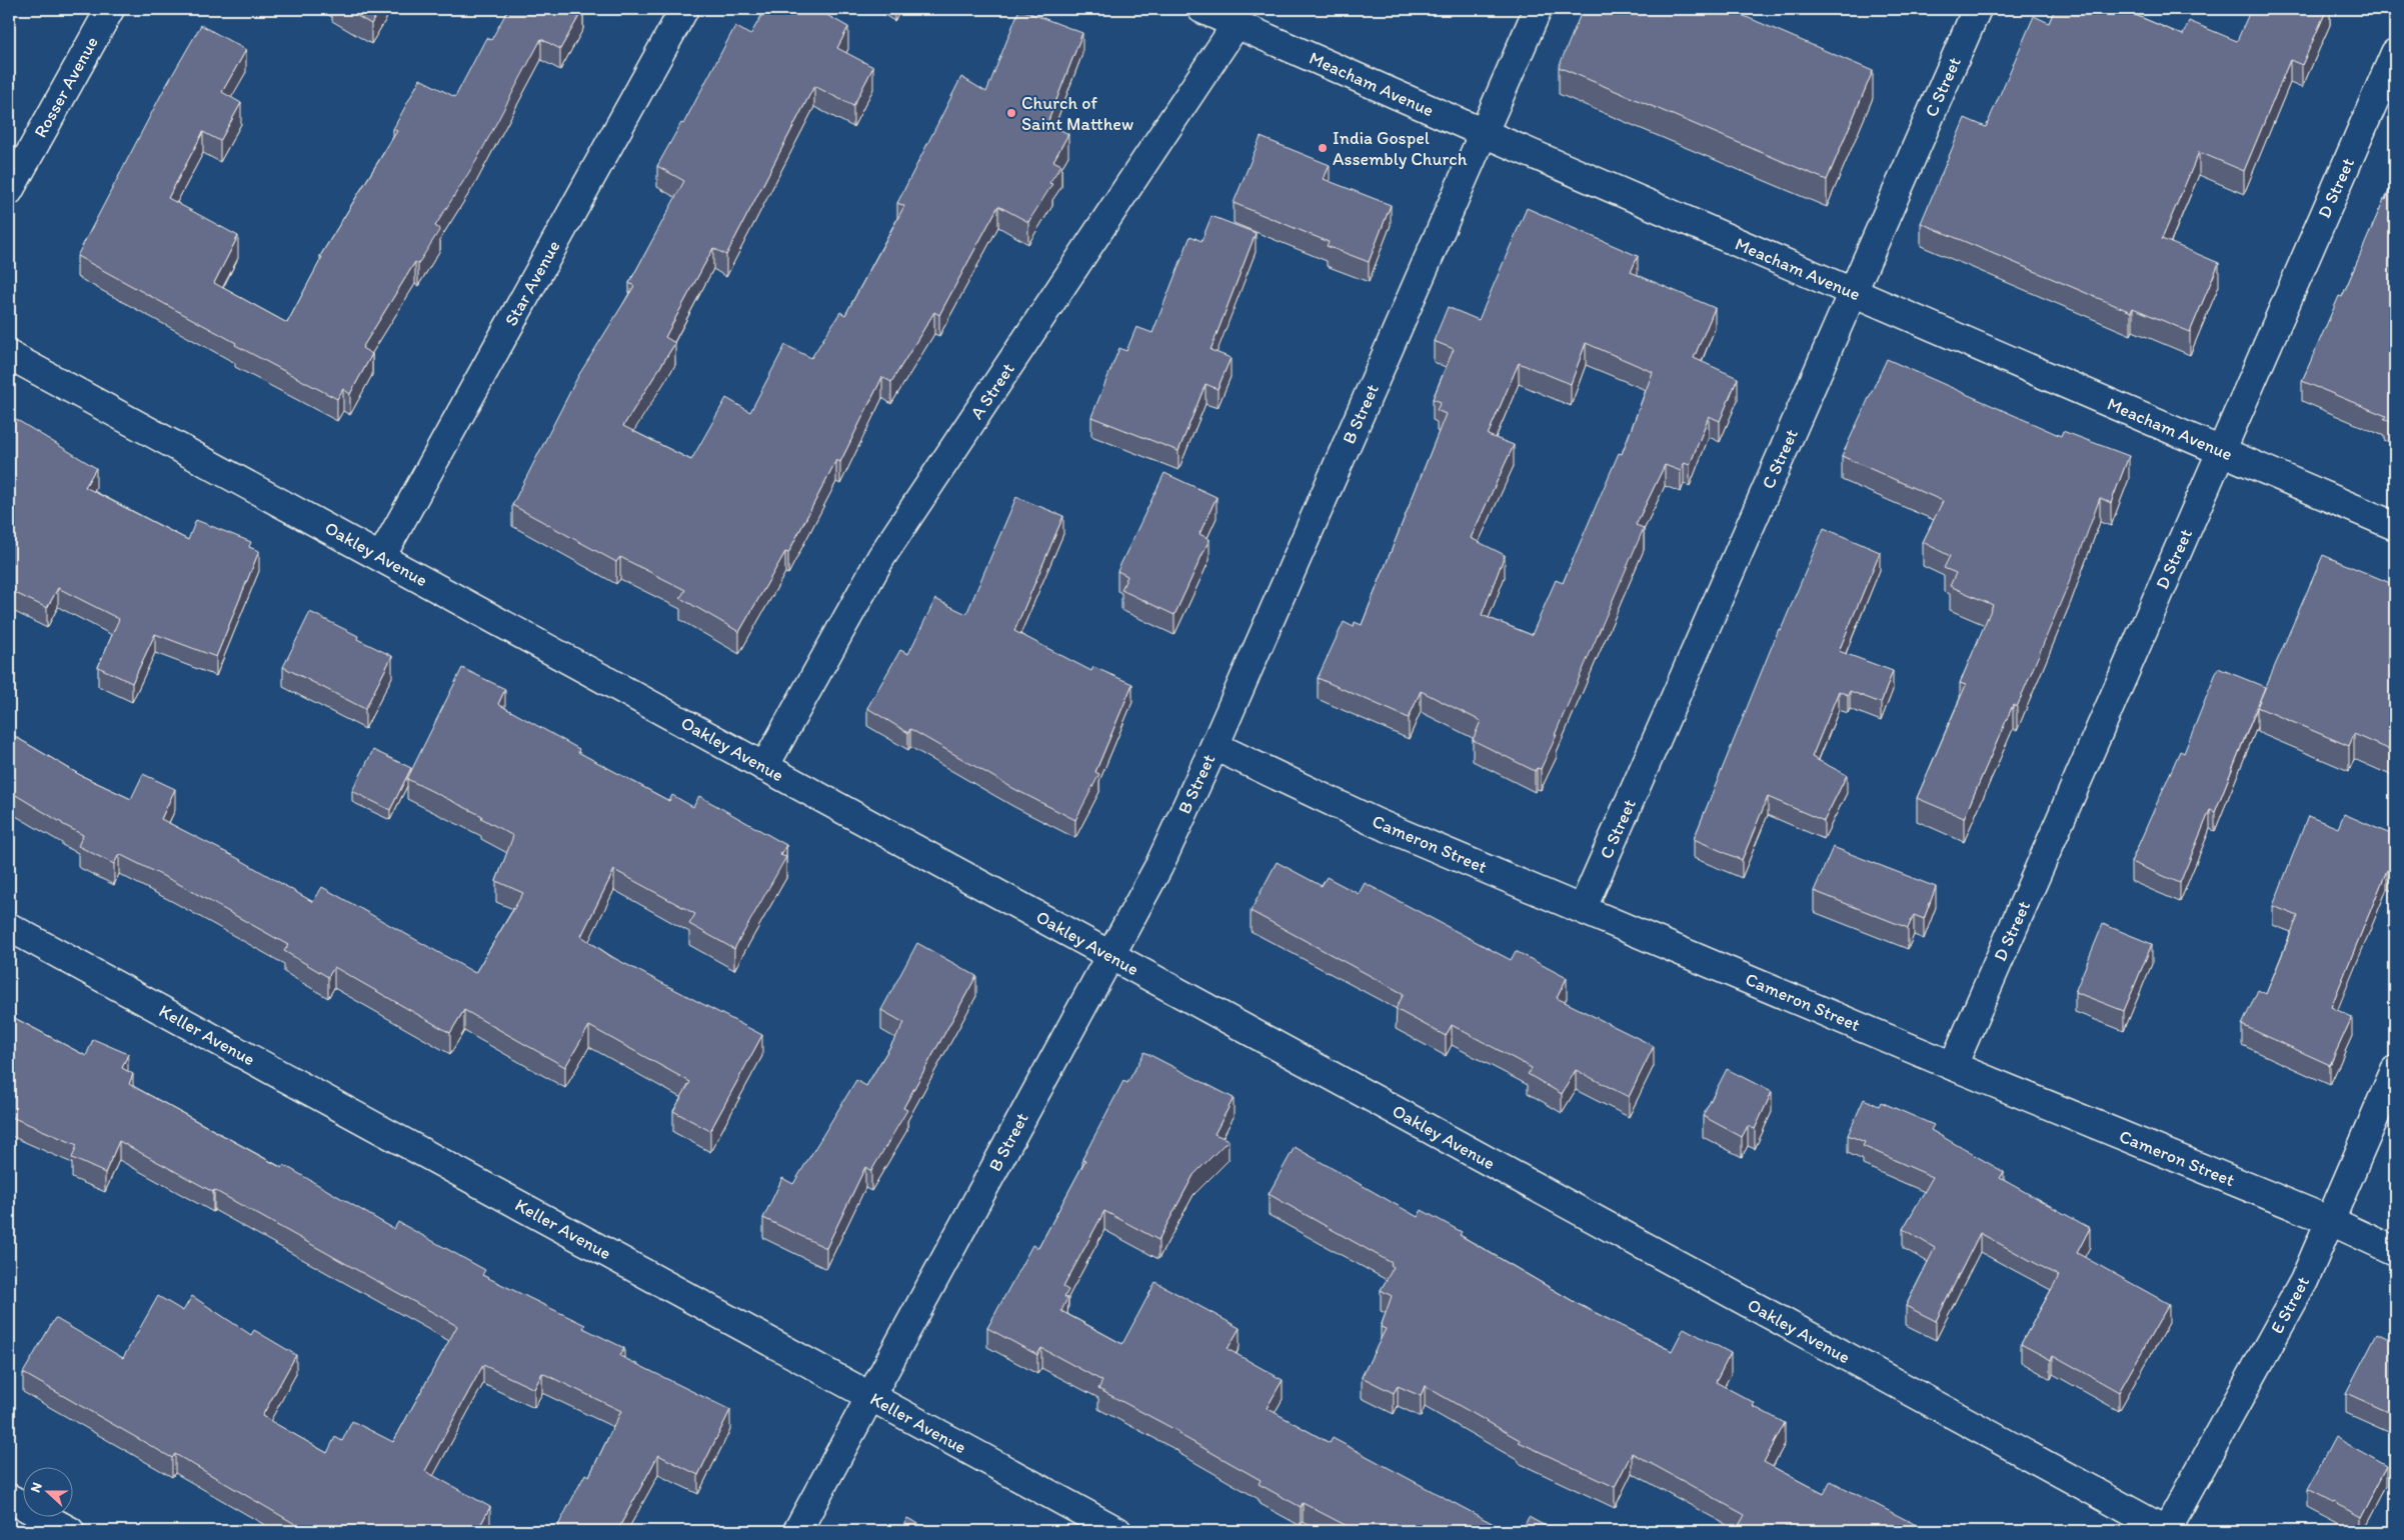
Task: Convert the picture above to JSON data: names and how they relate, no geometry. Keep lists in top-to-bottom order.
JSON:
{
  "streets": {
    "street": [
      "Meacham Avenue",
      "Rosser Avenue",
      "C Street",
      "D Street",
      "Star Avenue",
      "A Street",
      "B Street",
      "Oakley Avenue",
      "Cameron Street",
      "Keller Avenue",
      "E Street"
    ]
  },
  "crossings": [
    ["Meacham Avenue", "C Street"],
    ["Meacham Avenue", "D Street"],
    ["Meacham Avenue", "A Street"],
    ["Meacham Avenue", "B Street"],
    ["C Street", "Cameron Street"],
    ["D Street", "Cameron Street"],
    ["Star Avenue", "Oakley Avenue"],
    ["A Street", "Oakley Avenue"],
    ["B Street", "Oakley Avenue"],
    ["B Street", "Cameron Street"],
    ["B Street", "Keller Avenue"],
    ["Oakley Avenue", "E Street"],
    ["Cameron Street", "E Street"]
  ],
  "places": ["Church of Saint Matthew", "India Gospel Assembly Church"],
  "north": "left"
}
